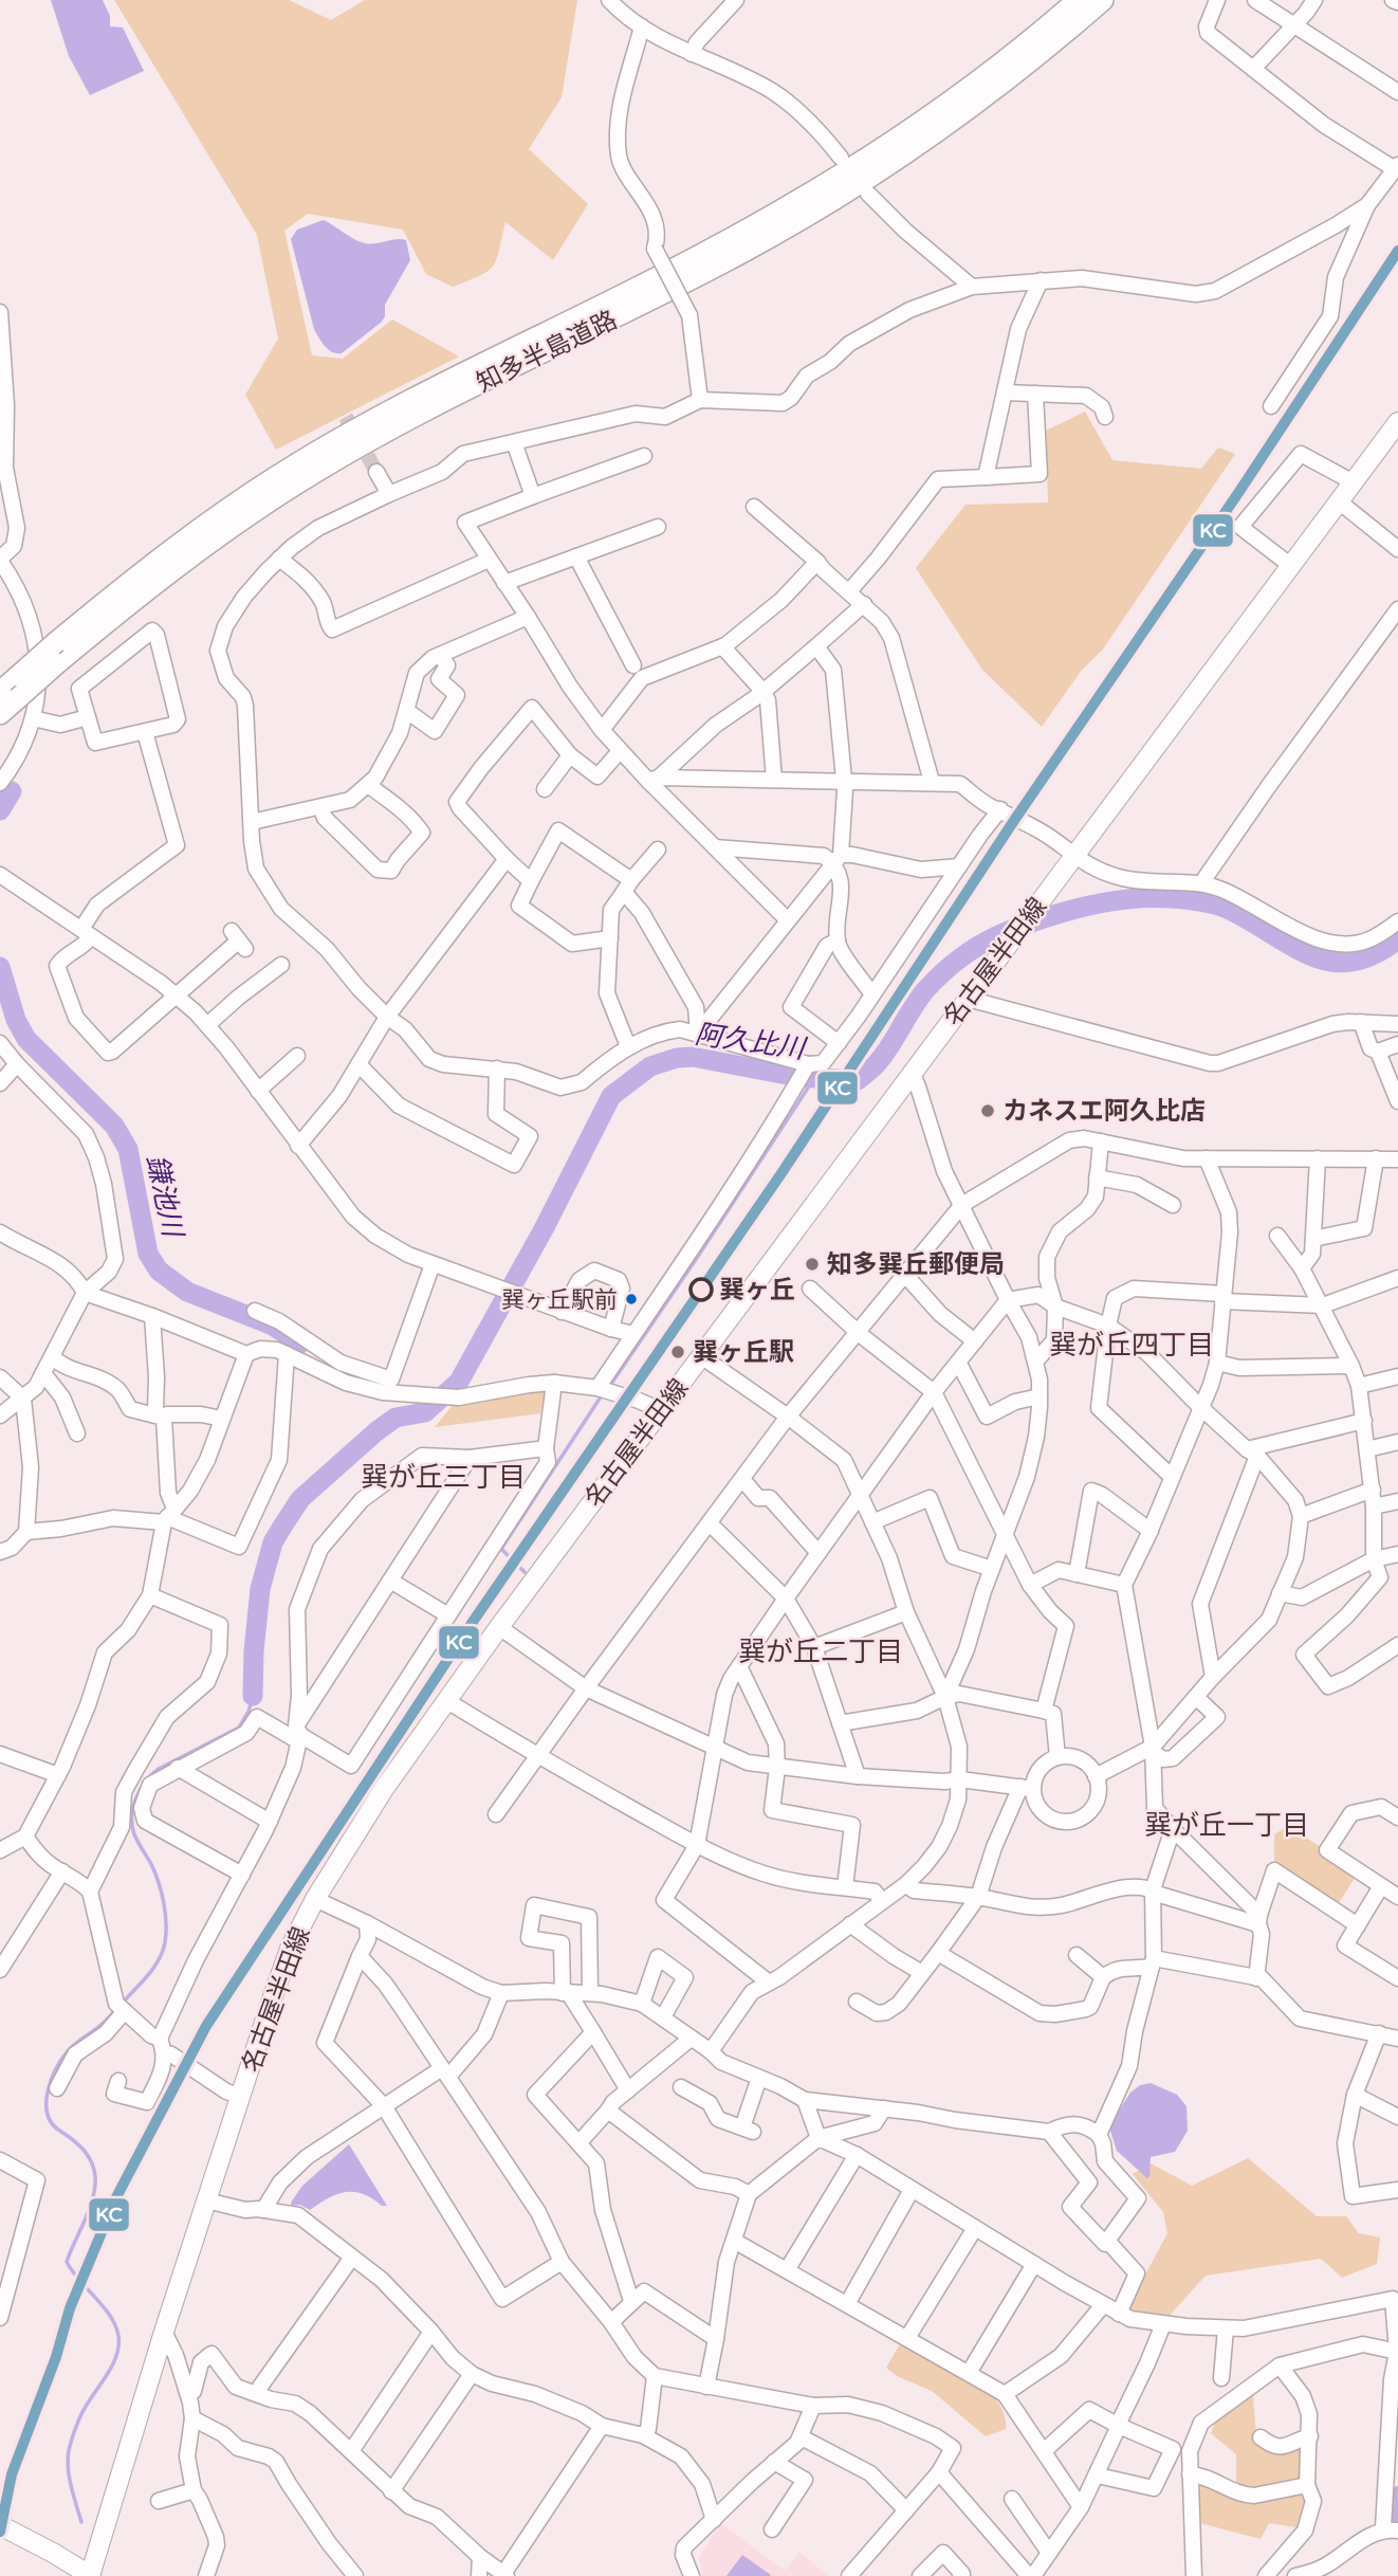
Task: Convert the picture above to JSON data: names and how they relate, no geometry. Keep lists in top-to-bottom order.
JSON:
{
  "streets": {
    "highway": ["知多半島道路"],
    "main road": ["名古屋半田線"]
  },
  "districts": [
    "巽が丘四丁目",
    "巽が丘三丁目",
    "巽が丘二丁目",
    "巽が丘一丁目"
  ],
  "water": ["阿久比川", "鎌池川"],
  "places": [
    "カネスエ阿久比店",
    "知多巽丘郵便局",
    "巽ヶ丘",
    "巽ヶ丘駅前",
    "巽ヶ丘駅"
  ],
  "lines": ["transit line KC"]
}
